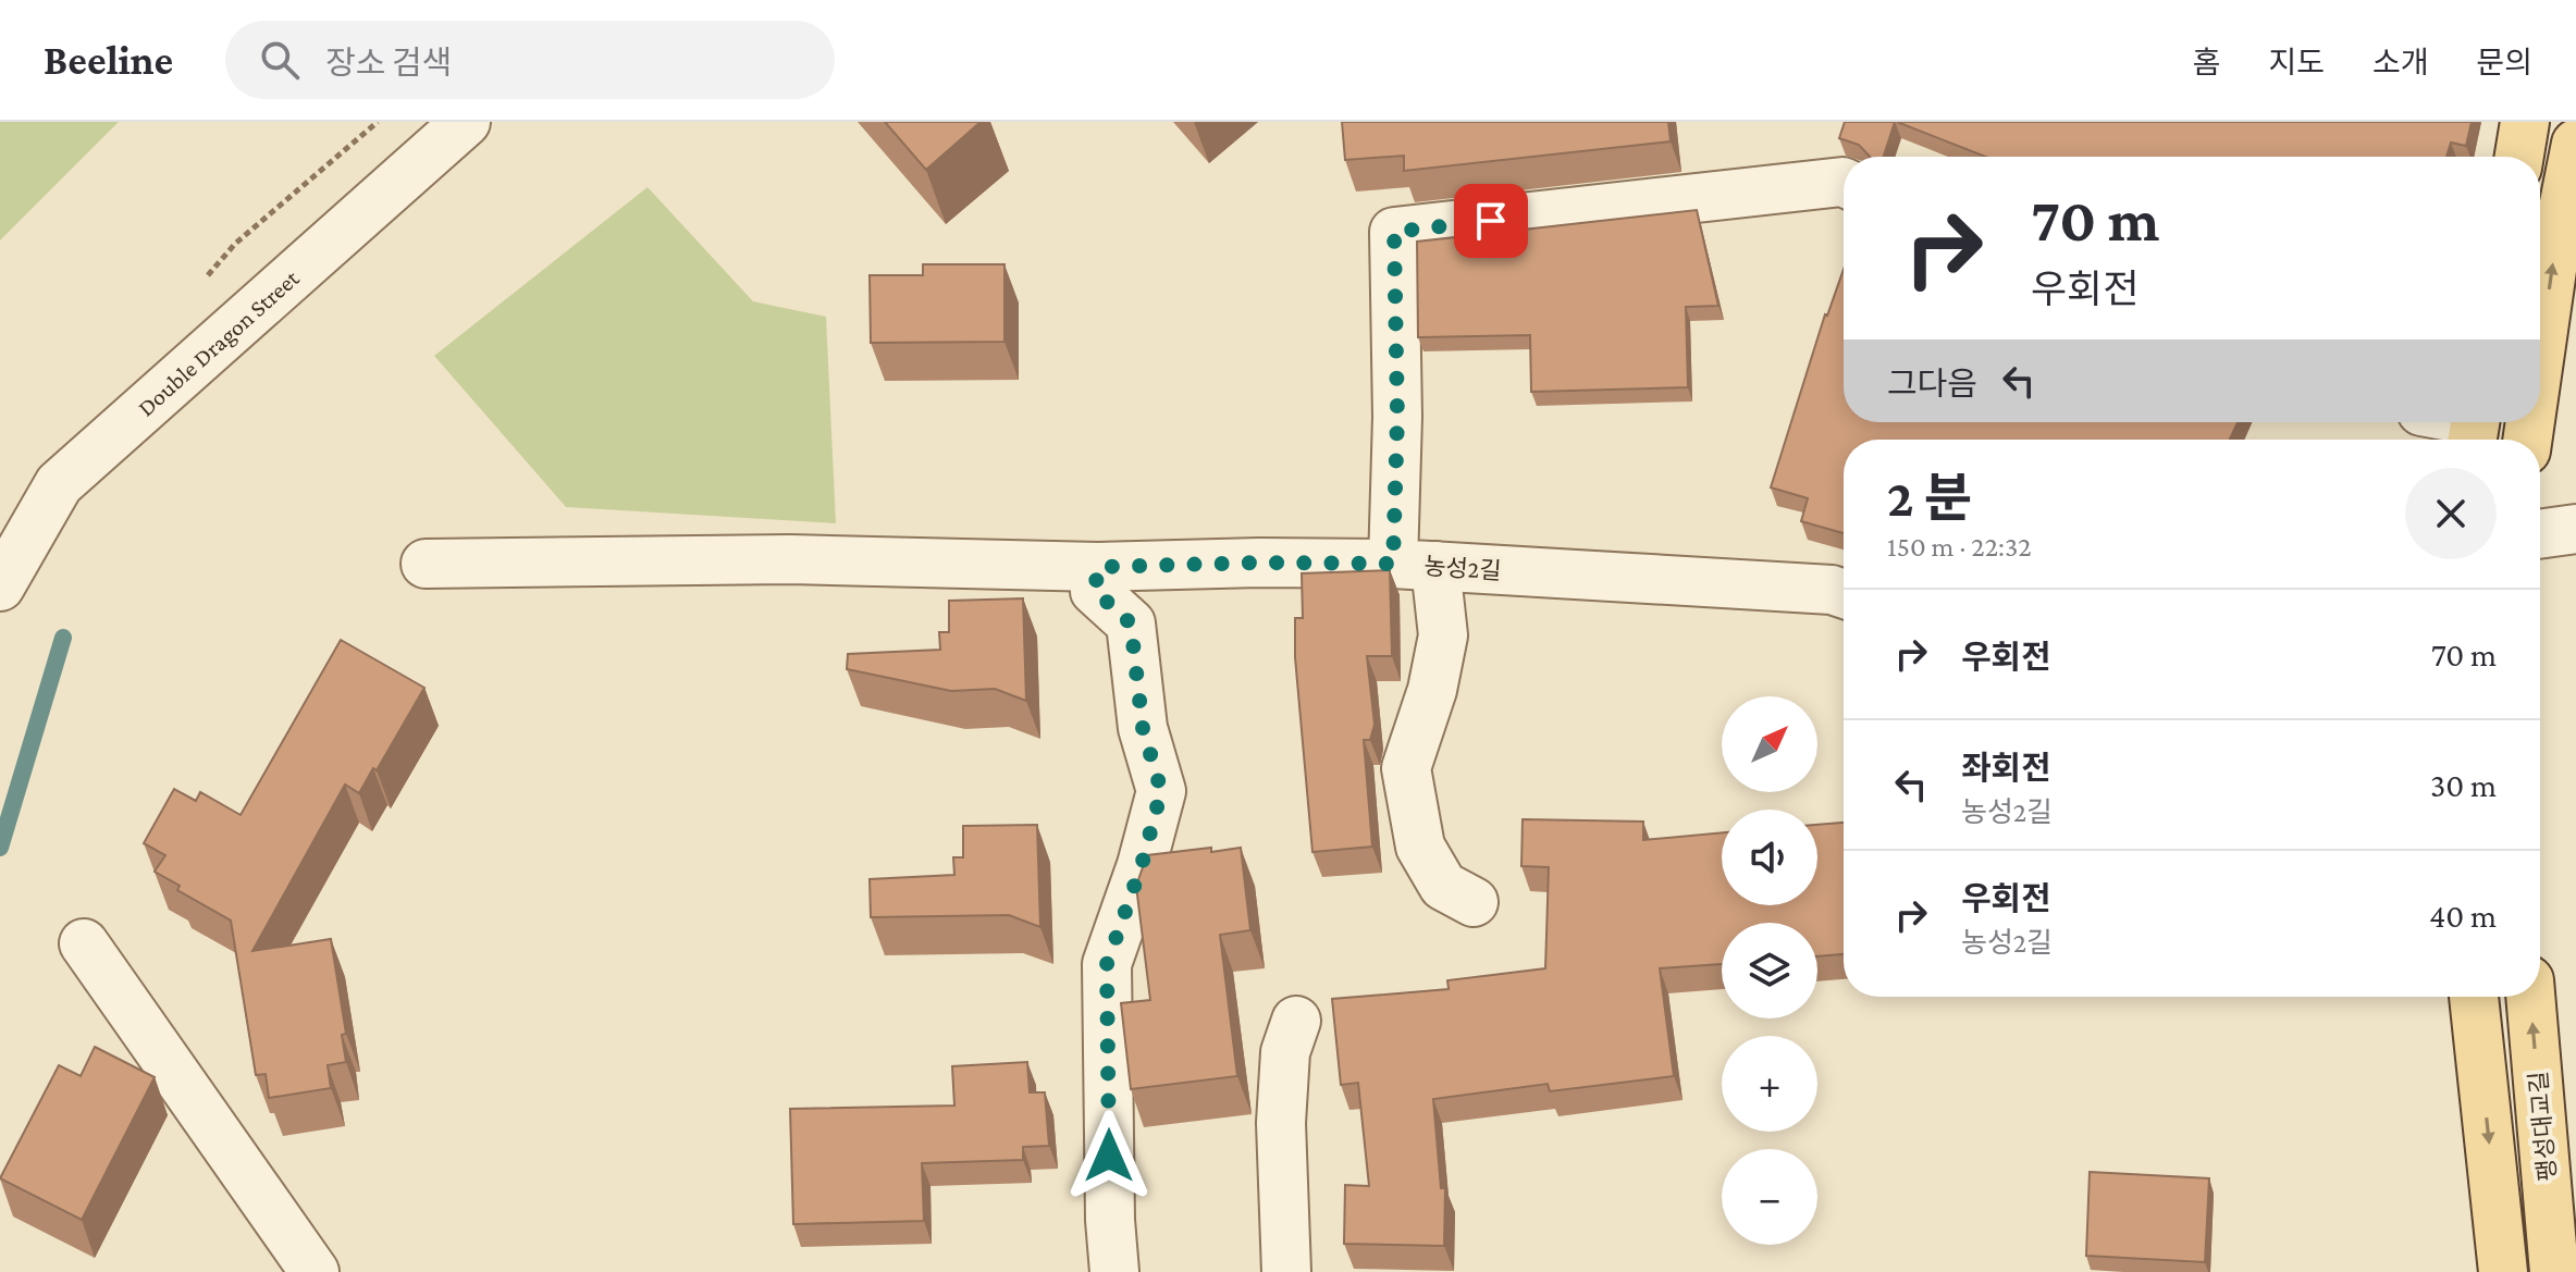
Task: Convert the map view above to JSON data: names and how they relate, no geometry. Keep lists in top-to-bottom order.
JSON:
{
  "streets": {
    "main road": ["팽성대교길"],
    "street": ["Double Dragon Street", "농성2길"]
  },
  "north": "top right",
  "page": {
    "header": "Beeline",
    "search": "장소 검색",
    "nav": [
      "홈",
      "지도",
      "소개",
      "문의"
    ],
    "turn": ["70 m", "우회전"],
    "then": "그다음",
    "heading": ["2 분", "150 m · 22:32"],
    "list": [
      {
        "name": "우회전",
        "value": "70 m"
      },
      {
        "name": "좌회전",
        "note": "농성2길",
        "value": "30 m"
      },
      {
        "name": "우회전",
        "note": "농성2길",
        "value": "40 m"
      }
    ],
    "map_buttons": ["+", "−"]
  }
}
